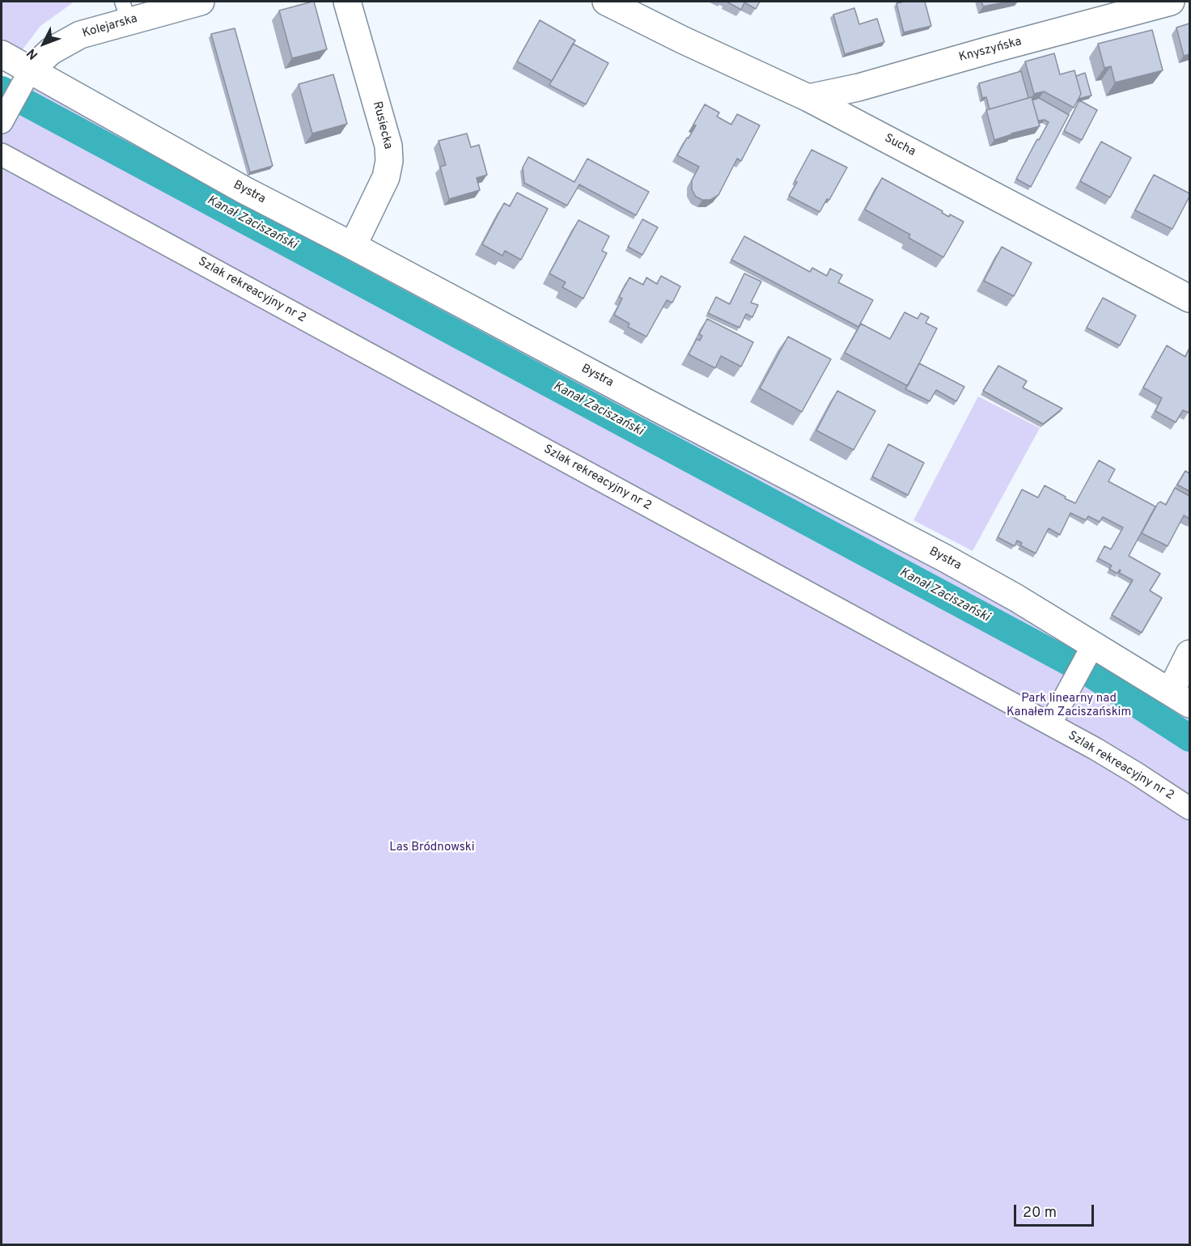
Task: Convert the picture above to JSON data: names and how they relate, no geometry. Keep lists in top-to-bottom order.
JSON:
{
  "streets": {
    "street": [
      "Kolejarska",
      "Knyszyńska",
      "Rusiecka",
      "Sucha",
      "Bystra",
      "Szlak rekreacyjny nr 2"
    ]
  },
  "crossings": [
    ["Kolejarska", "Bystra"],
    ["Knyszyńska", "Sucha"],
    ["Rusiecka", "Bystra"]
  ],
  "water": ["Kanał Zaciszański"],
  "parks": ["Park linearny nad Kanałem Zaciszańskim", "Las Bródnowski"],
  "scale_bar": "20 m",
  "north": "bottom left"
}
